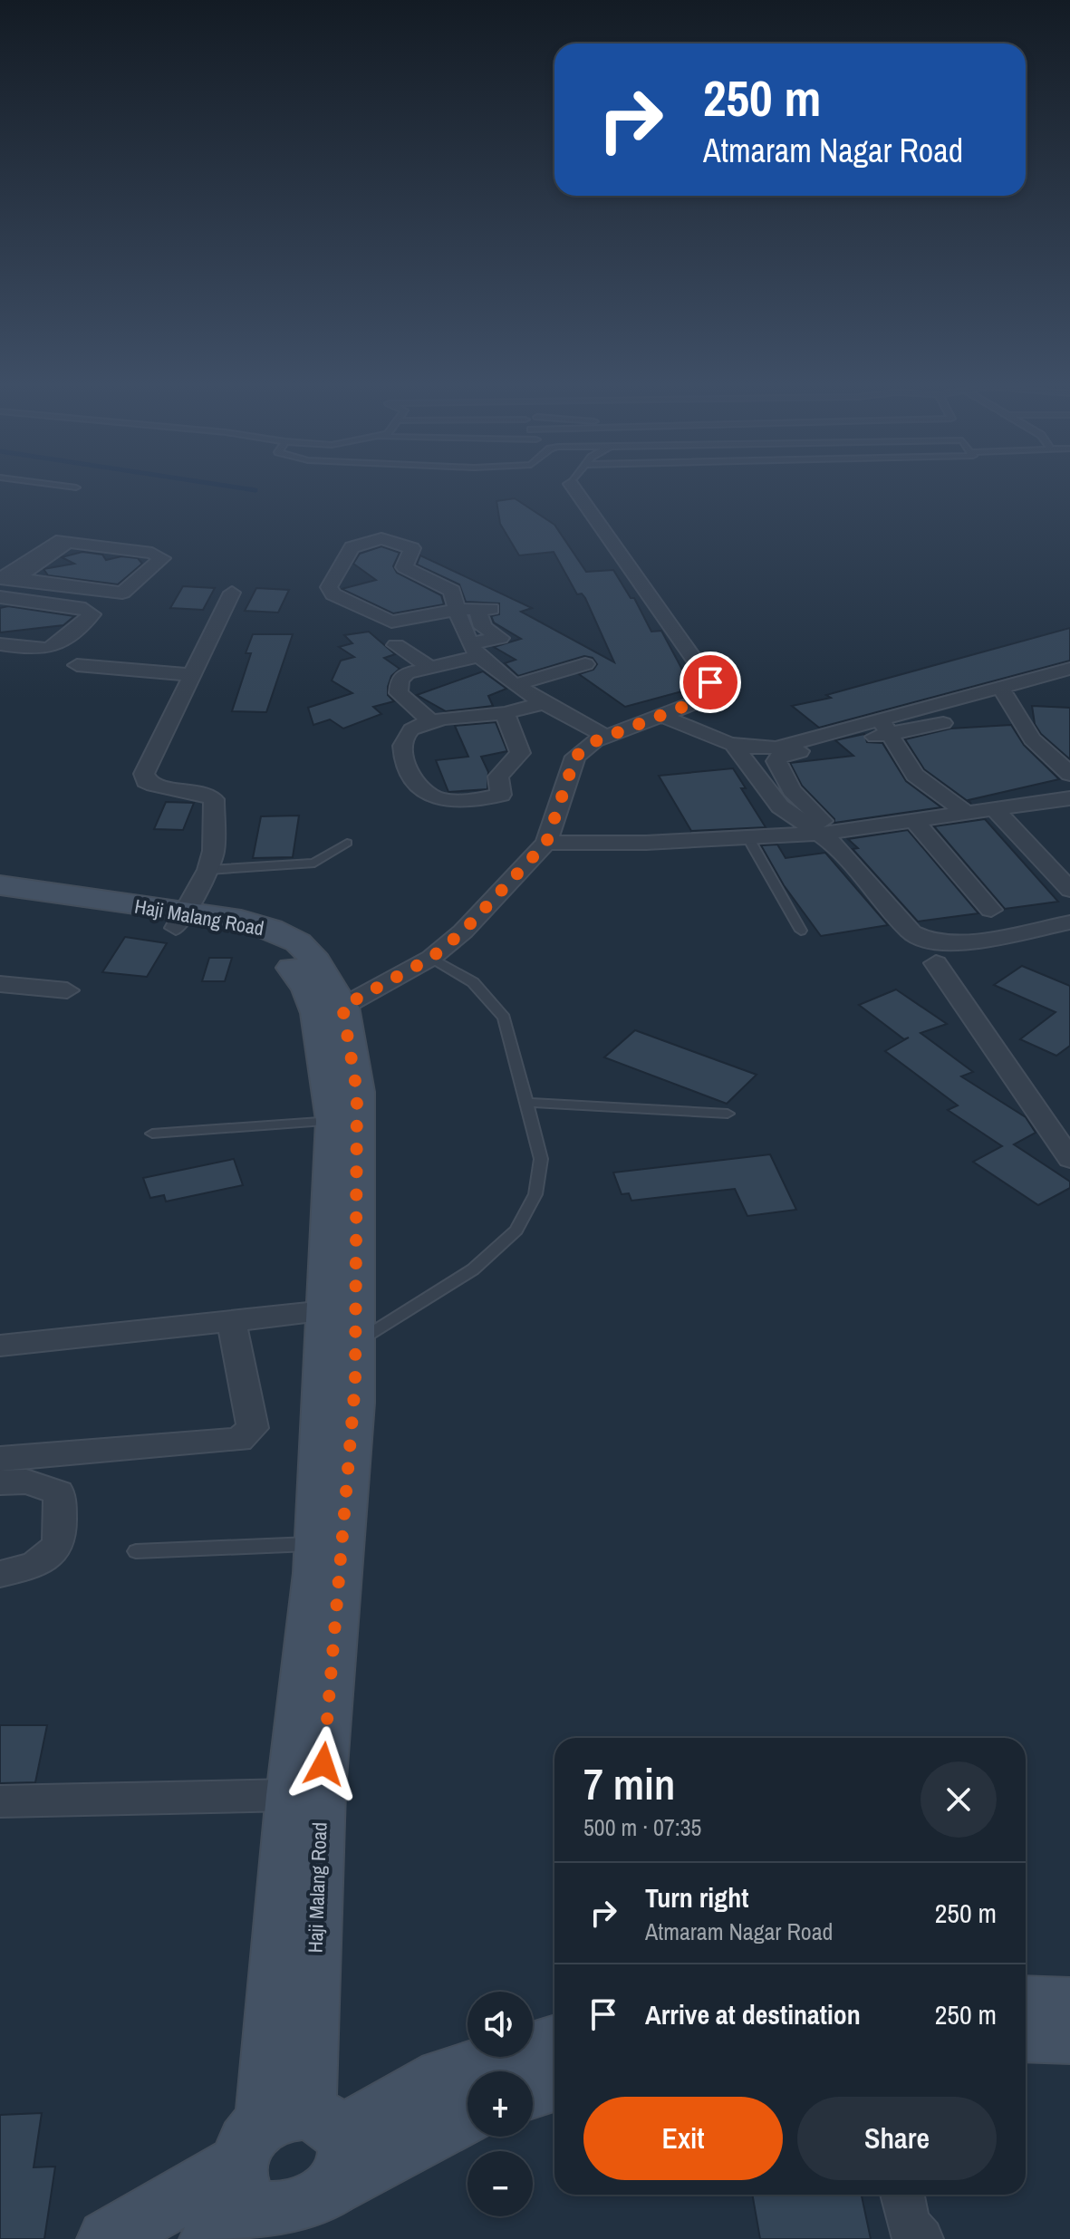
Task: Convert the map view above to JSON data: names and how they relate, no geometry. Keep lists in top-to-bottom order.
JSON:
{
  "streets": {
    "main road": ["Haji Malang Road"]
  },
  "page": {
    "turn": ["250 m", "Atmaram Nagar Road"],
    "heading": ["7 min", "500 m · 07:35"],
    "list": [
      {
        "name": "Turn right",
        "note": "Atmaram Nagar Road",
        "value": "250 m"
      },
      {
        "name": "Arrive at destination",
        "value": "250 m"
      }
    ],
    "map_buttons": ["+", "−"],
    "buttons": ["Exit", "Share"]
  }
}
